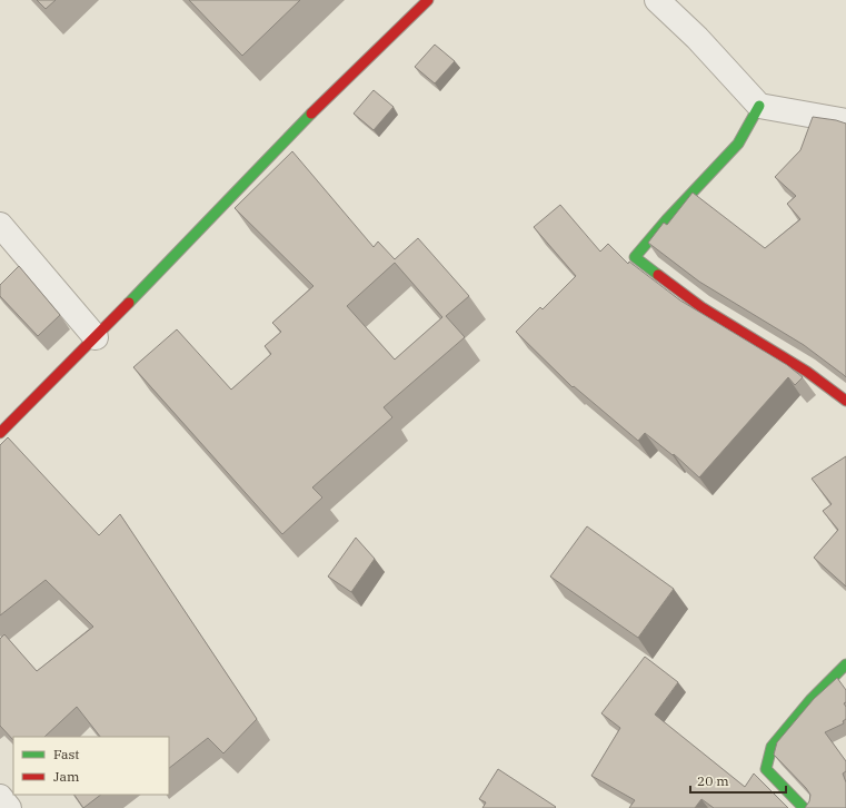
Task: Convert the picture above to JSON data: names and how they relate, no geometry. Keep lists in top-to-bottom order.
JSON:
{
  "legend": ["Fast", "Jam"],
  "scale_bar": "20 m"
}
